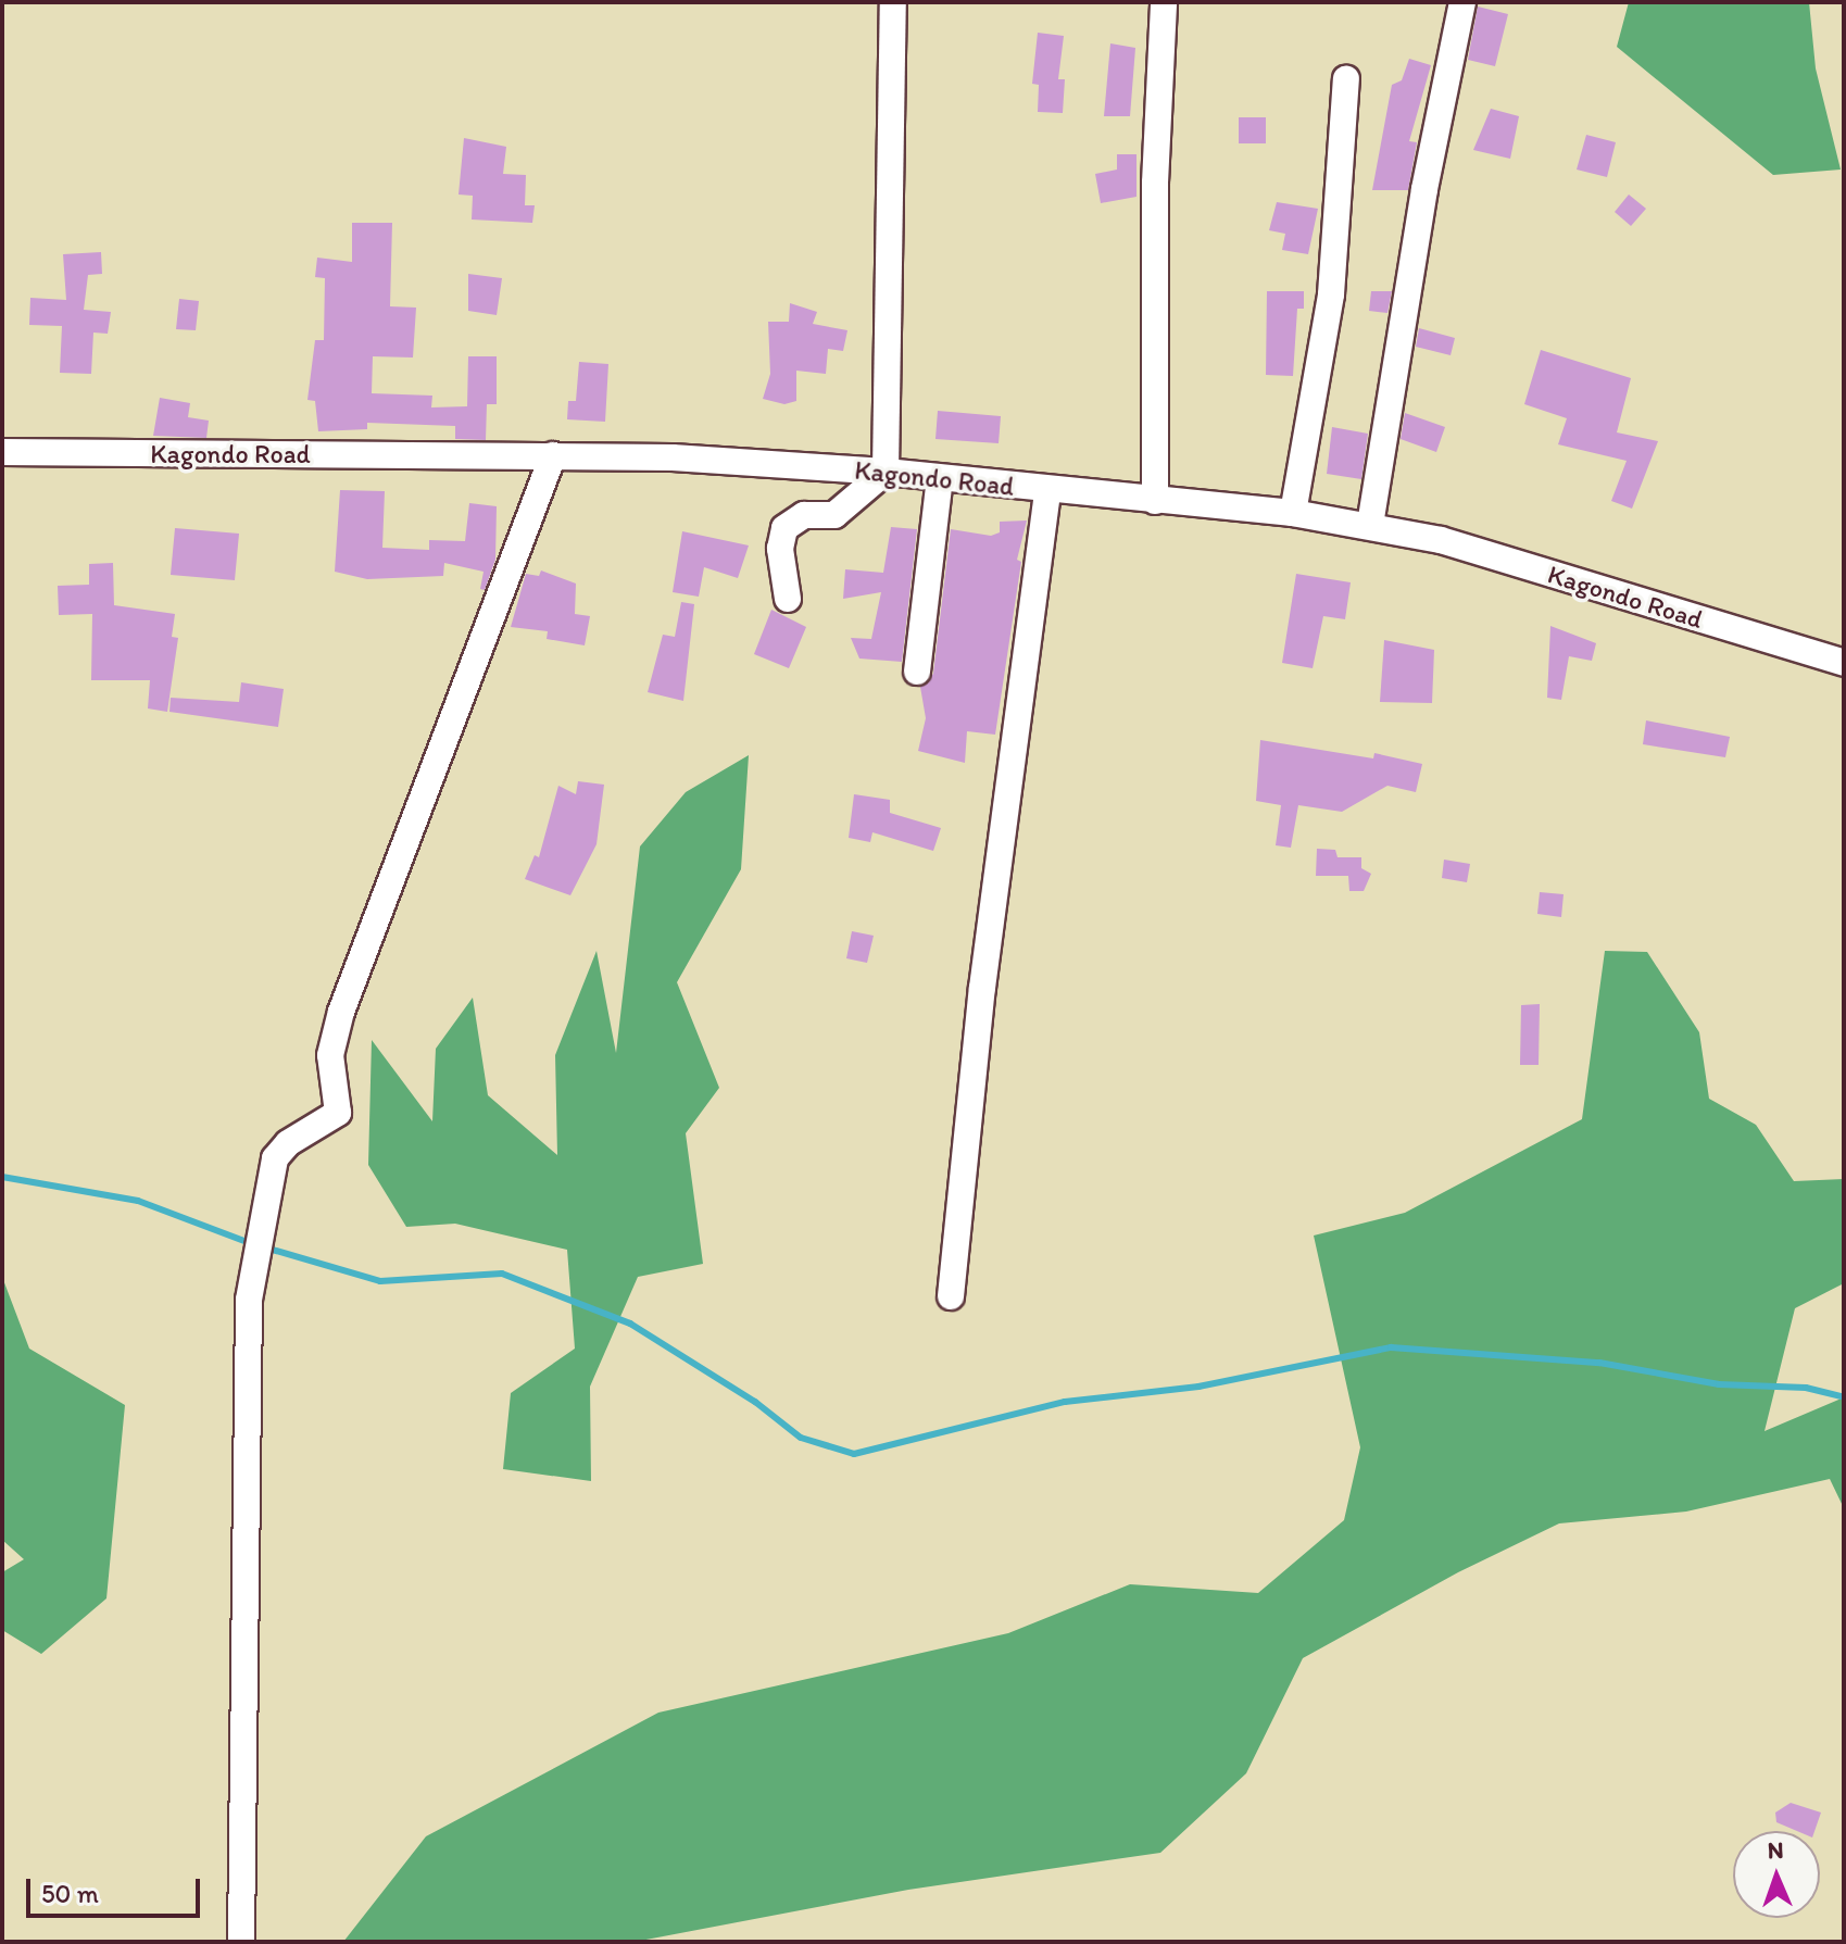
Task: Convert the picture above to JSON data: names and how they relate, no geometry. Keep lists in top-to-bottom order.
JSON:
{
  "streets": {
    "street": ["Kagondo Road"]
  },
  "scale_bar": "50 m",
  "north": "top"
}
